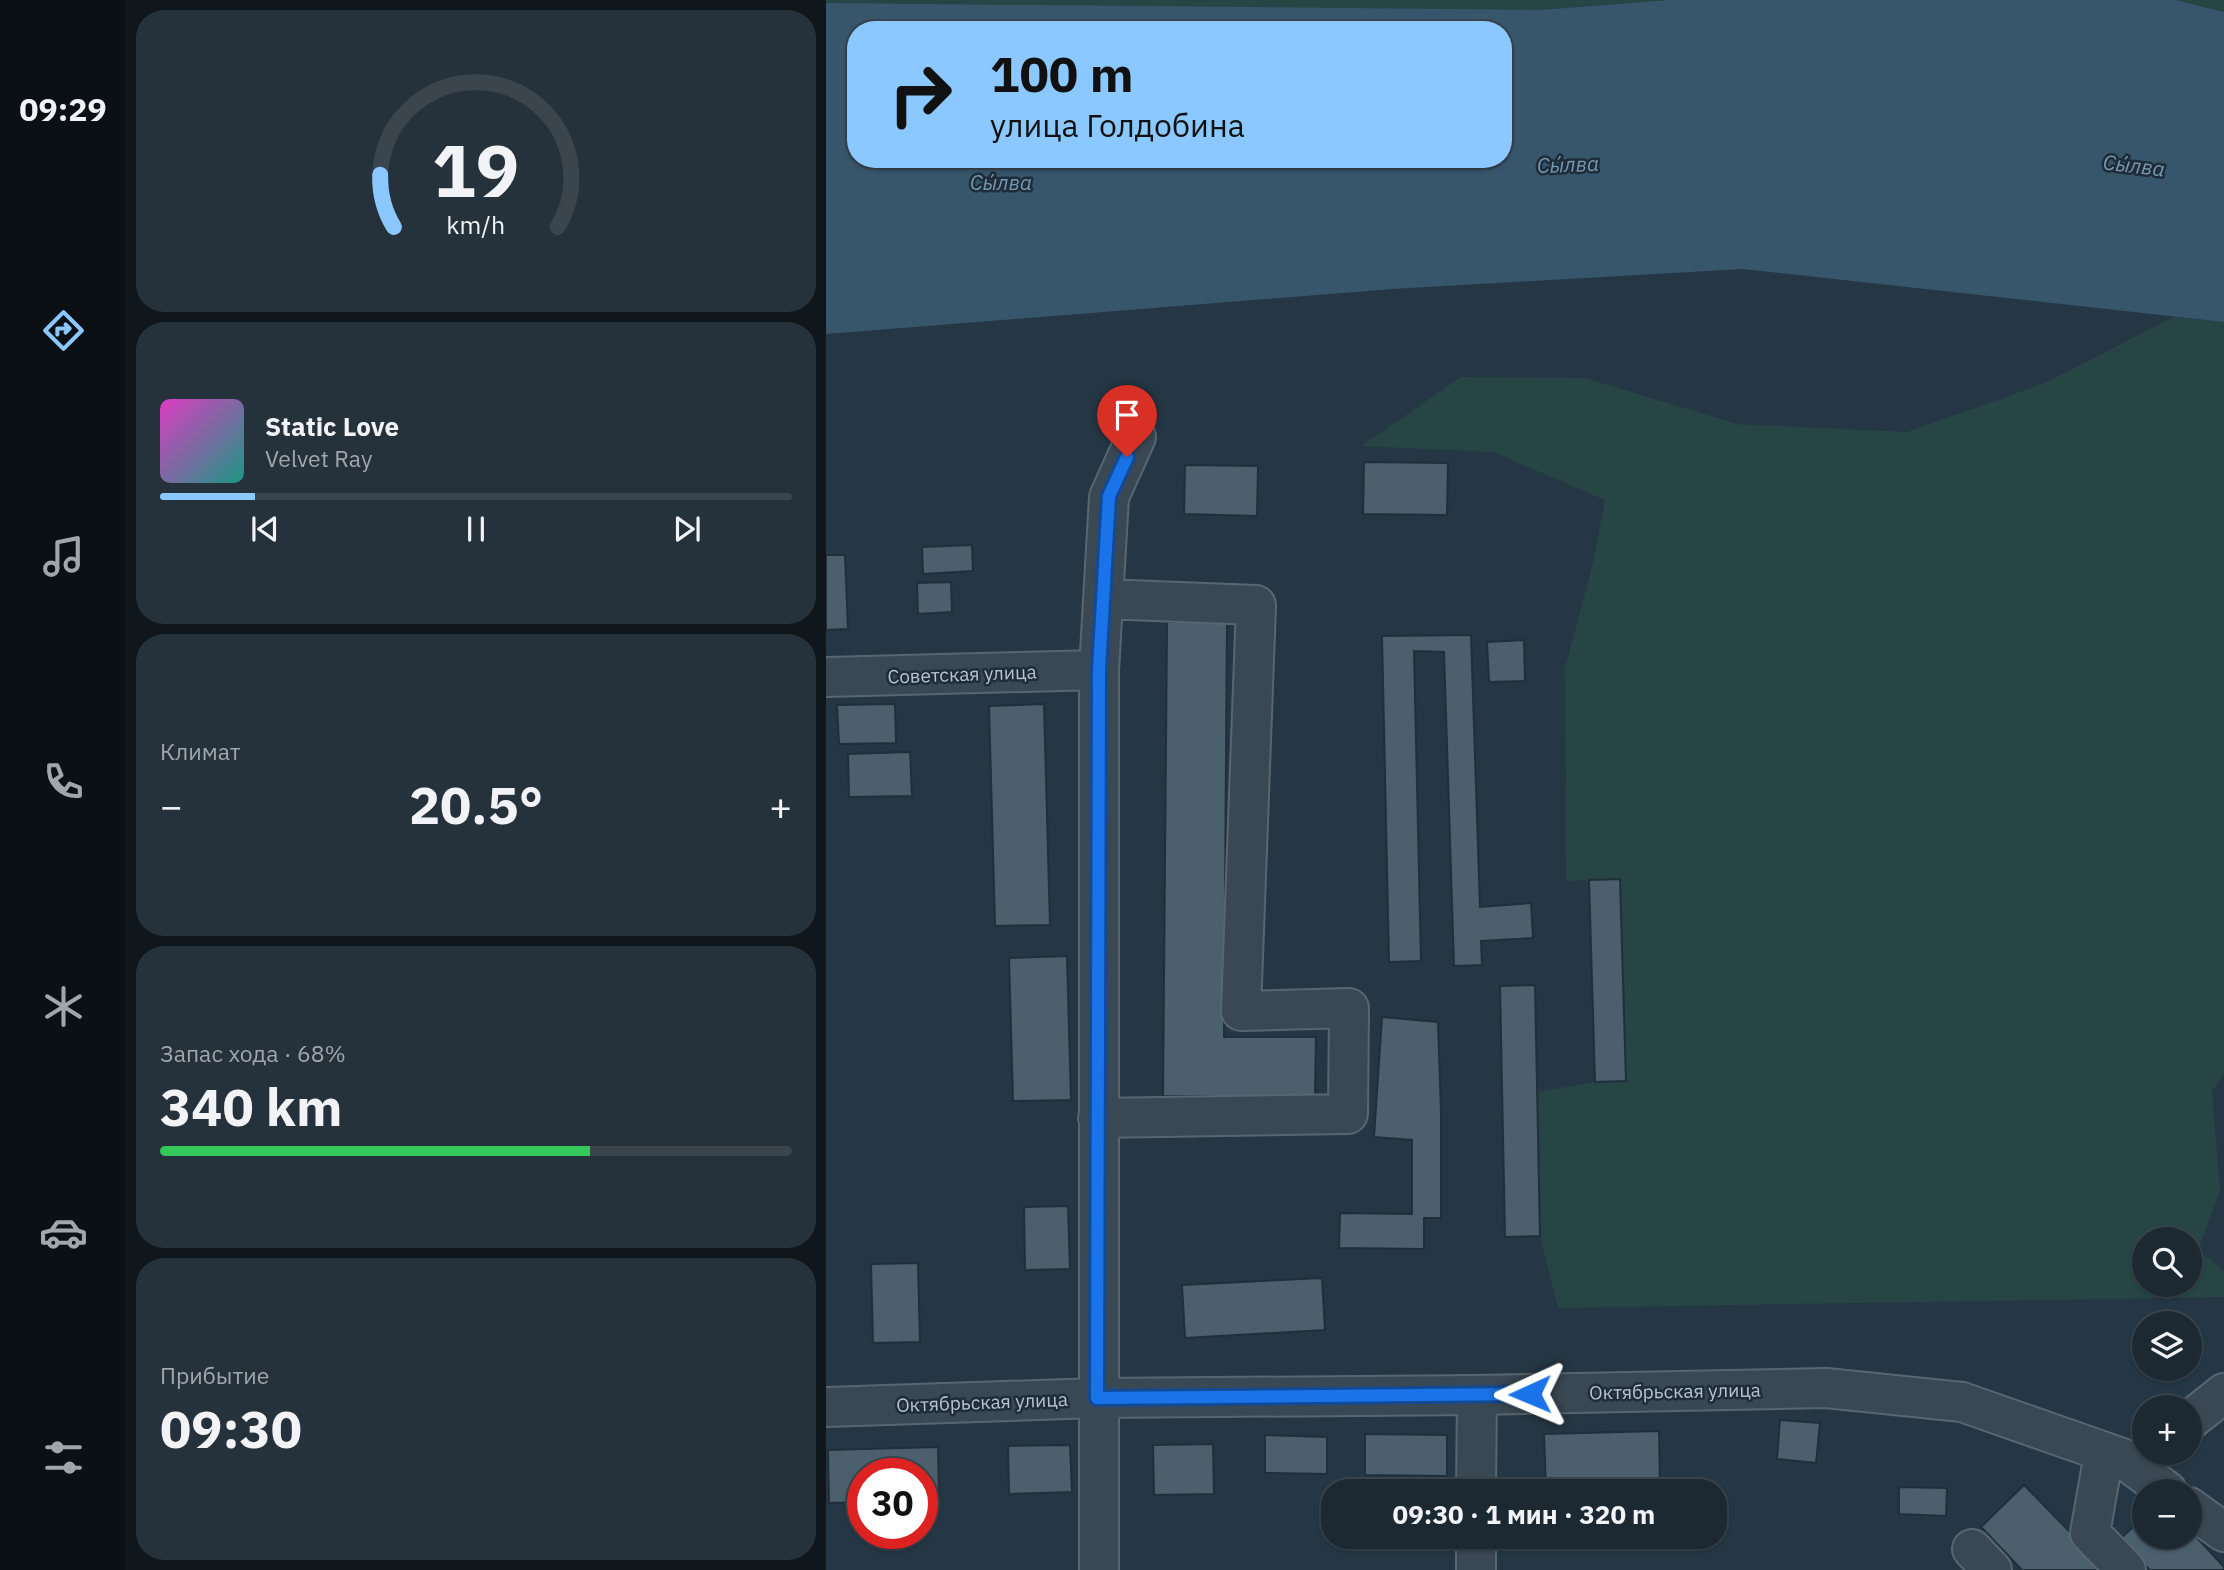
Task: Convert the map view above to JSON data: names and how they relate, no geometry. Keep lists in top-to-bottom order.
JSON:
{
  "streets": {
    "street": ["Советская улица", "Октябрьская улица"]
  },
  "water": ["Сы́лва"],
  "page": {
    "tabs": "09:29",
    "turn": ["100 m", "улица Голдобина"],
    "song": ["Static Love", "Velvet Ray"],
    "tile": [
      "Климат",
      ["Запас хода · 68%", "340 km"],
      ["Прибытие", "09:30"]
    ],
    "heat": ["−", "20.5°", "+"],
    "map_buttons": ["+", "−"],
    "limit": "30",
    "trip": "09:30 · 1 мин · 320 m",
    "gauge": ["19", "km/h"]
  }
}
